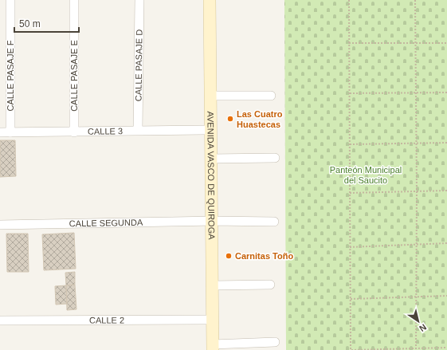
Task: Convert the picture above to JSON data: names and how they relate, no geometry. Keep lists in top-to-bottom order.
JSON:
{
  "streets": {
    "main road": ["AVENIDA VASCO DE QUIROGA"],
    "street": [
      "CALLE PASAJE D",
      "CALLE PASAJE F",
      "CALLE PASAJE E",
      "CALLE 3",
      "CALLE SEGUNDA",
      "CALLE 2"
    ]
  },
  "crossings": [
    ["CALLE PASAJE D", "CALLE 3"],
    ["CALLE PASAJE F", "CALLE 3"],
    ["CALLE PASAJE E", "CALLE 3"],
    ["CALLE 3", "AVENIDA VASCO DE QUIROGA"],
    ["AVENIDA VASCO DE QUIROGA", "CALLE SEGUNDA"],
    ["AVENIDA VASCO DE QUIROGA", "CALLE 2"]
  ],
  "parks": ["Panteón Municipal del Saucito"],
  "places": ["Las Cuatro Huastecas", "Carnitas Toño"],
  "scale_bar": "50 m",
  "north": "bottom right"
}
